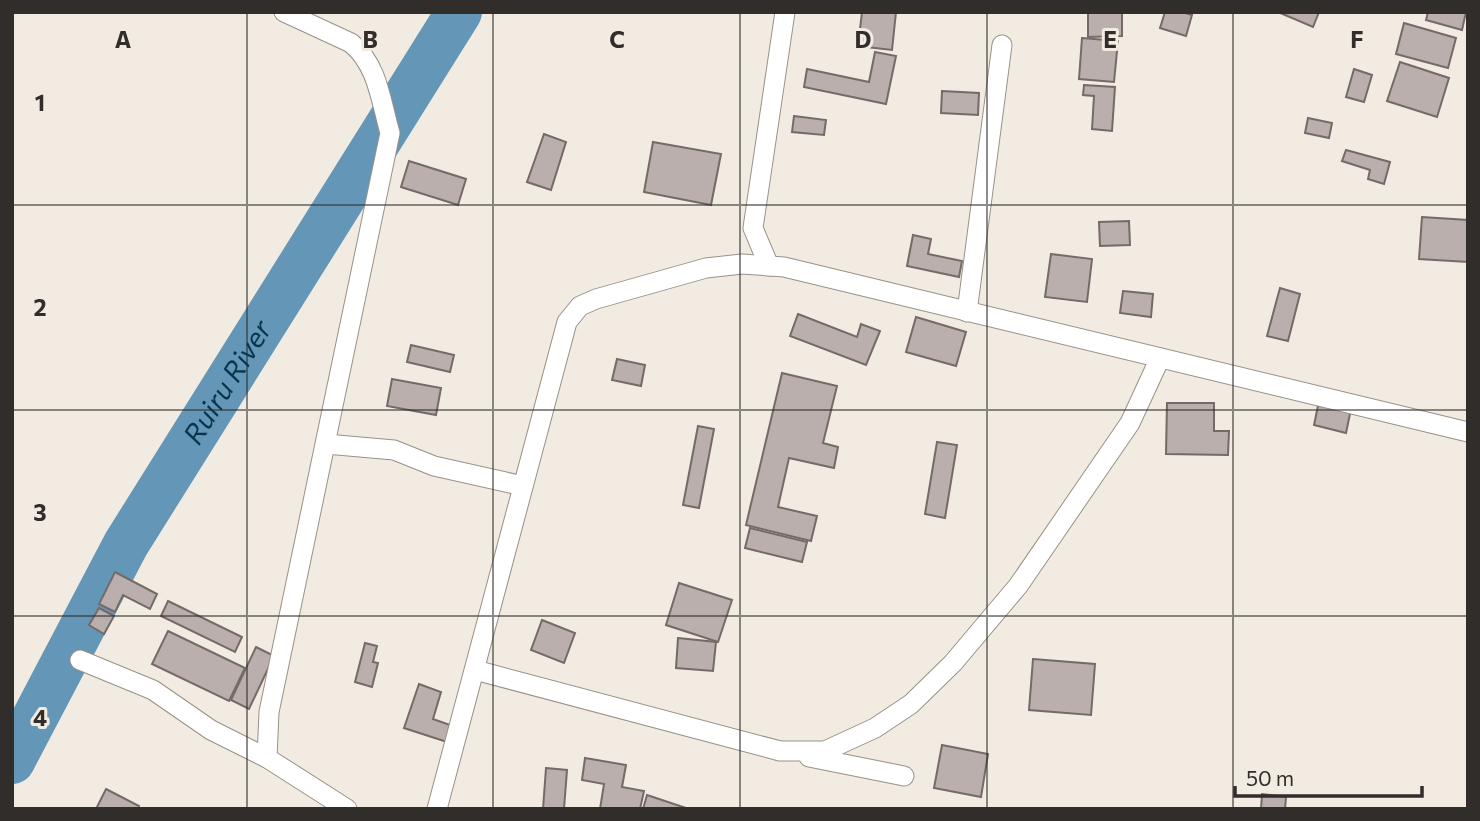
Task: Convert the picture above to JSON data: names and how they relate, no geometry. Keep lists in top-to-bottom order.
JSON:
{
  "water": ["Ruiru River"],
  "scale_bar": "50 m",
  "grid": {
    "columns": [
      "A",
      "B",
      "C",
      "D",
      "E",
      "F"
    ],
    "rows": [
      "1",
      "2",
      "3",
      "4"
    ]
  }
}
